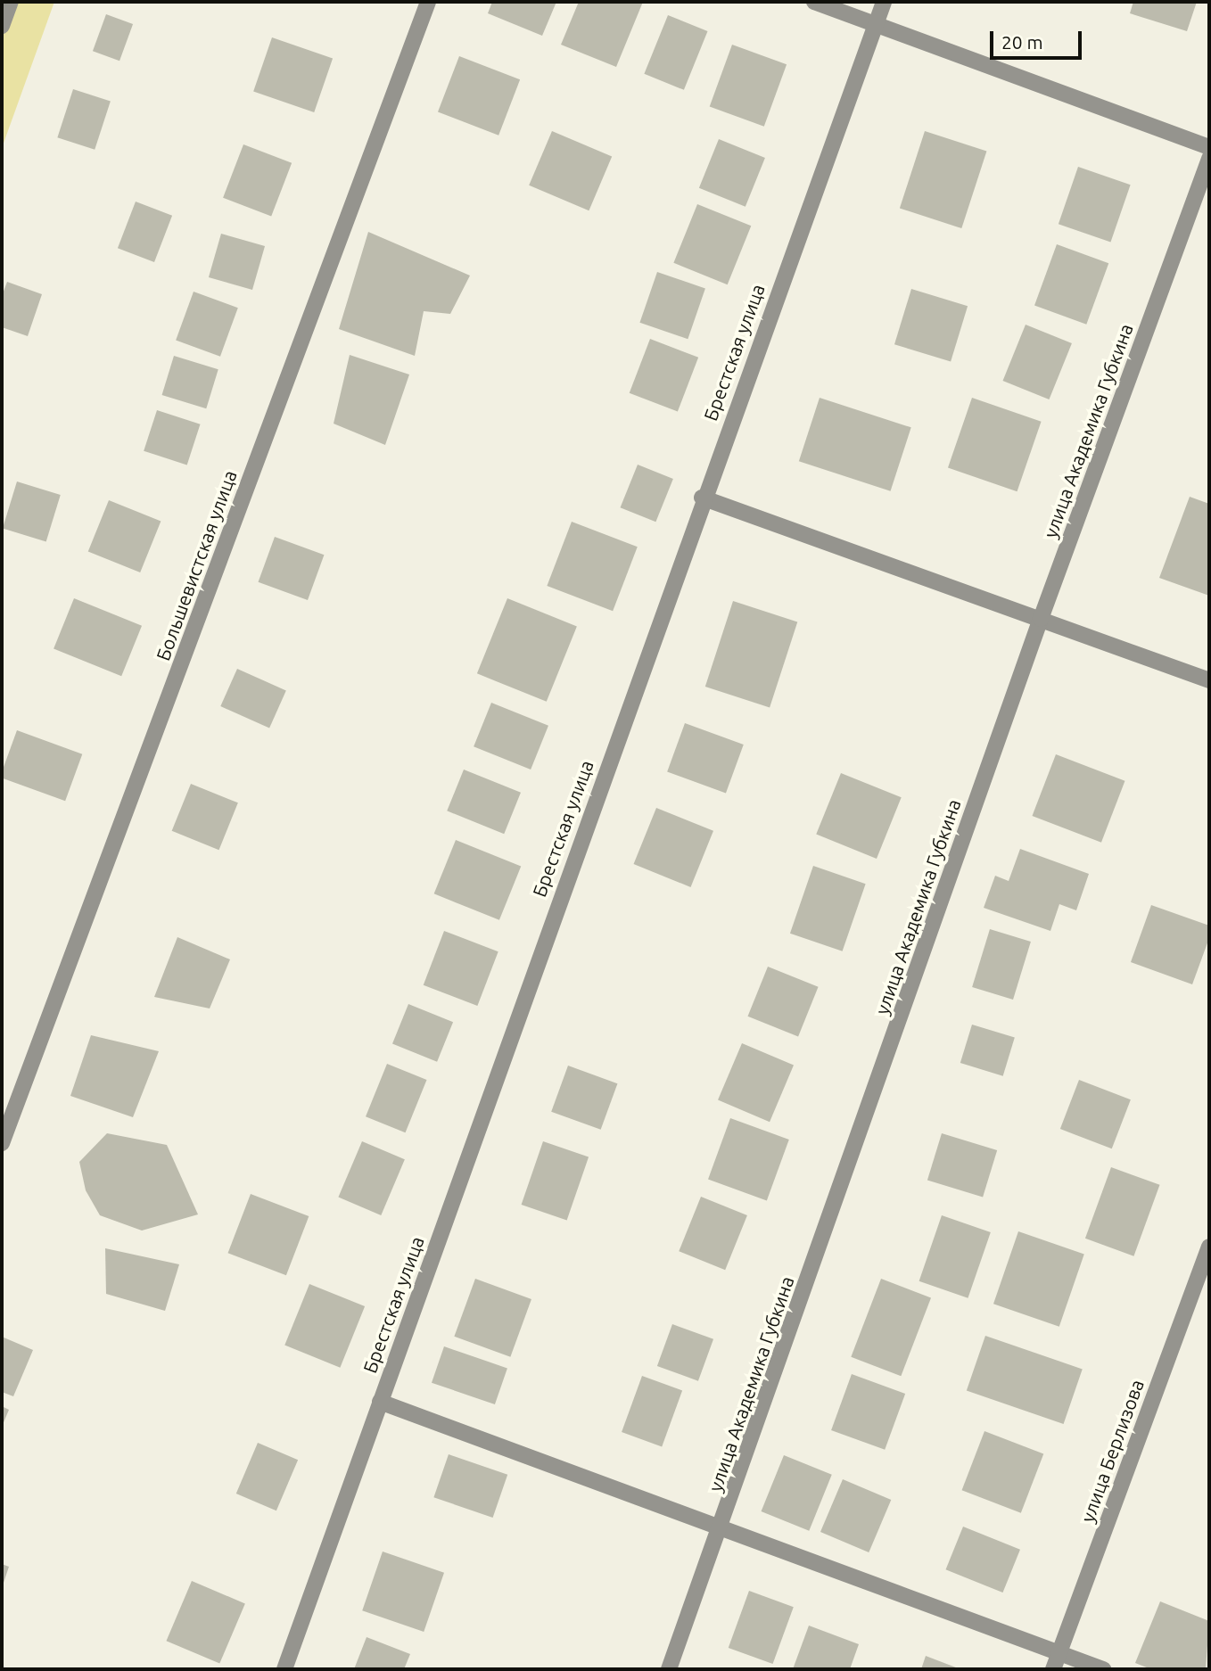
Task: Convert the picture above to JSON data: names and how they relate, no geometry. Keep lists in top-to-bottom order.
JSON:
{
  "streets": {
    "street": [
      "Брестская улица",
      "улица Академика Губкина",
      "Большевистская улица",
      "улица Берлизова"
    ]
  },
  "scale_bar": "20 m"
}
